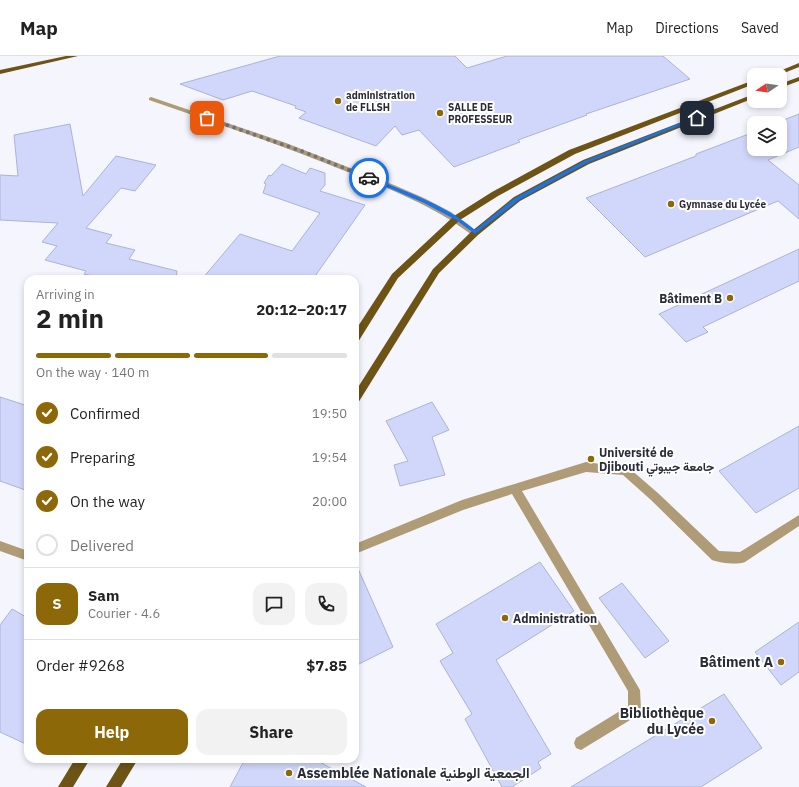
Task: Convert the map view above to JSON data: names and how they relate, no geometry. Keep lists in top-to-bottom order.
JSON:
{
  "places": [
    "administration de FLLSH",
    "SALLE DE PROFESSEUR",
    "Gymnase du Lycée",
    "Bâtiment B",
    "Université de Djibouti جامعة جيبوتي",
    "Administration",
    "Bâtiment A",
    "Bibliothèque du Lycée",
    "Assemblée Nationale الجمعية الوطنية"
  ],
  "north": "left",
  "page": {
    "header": "Map",
    "nav": ["Map", "Directions", "Saved"],
    "heading": ["2 min", "Arriving in", "20:12–20:17"],
    "panel": [
      "Sam",
      "Courier · 4.6",
      "Order #9268",
      "$7.85"
    ],
    "bar": "On the way · 140 m",
    "list": [
      ["Confirmed", "19:50"],
      ["Preparing", "19:54"],
      ["On the way", "20:00"],
      "Delivered"
    ],
    "round": "S",
    "buttons": ["Help", "Share"]
  }
}
